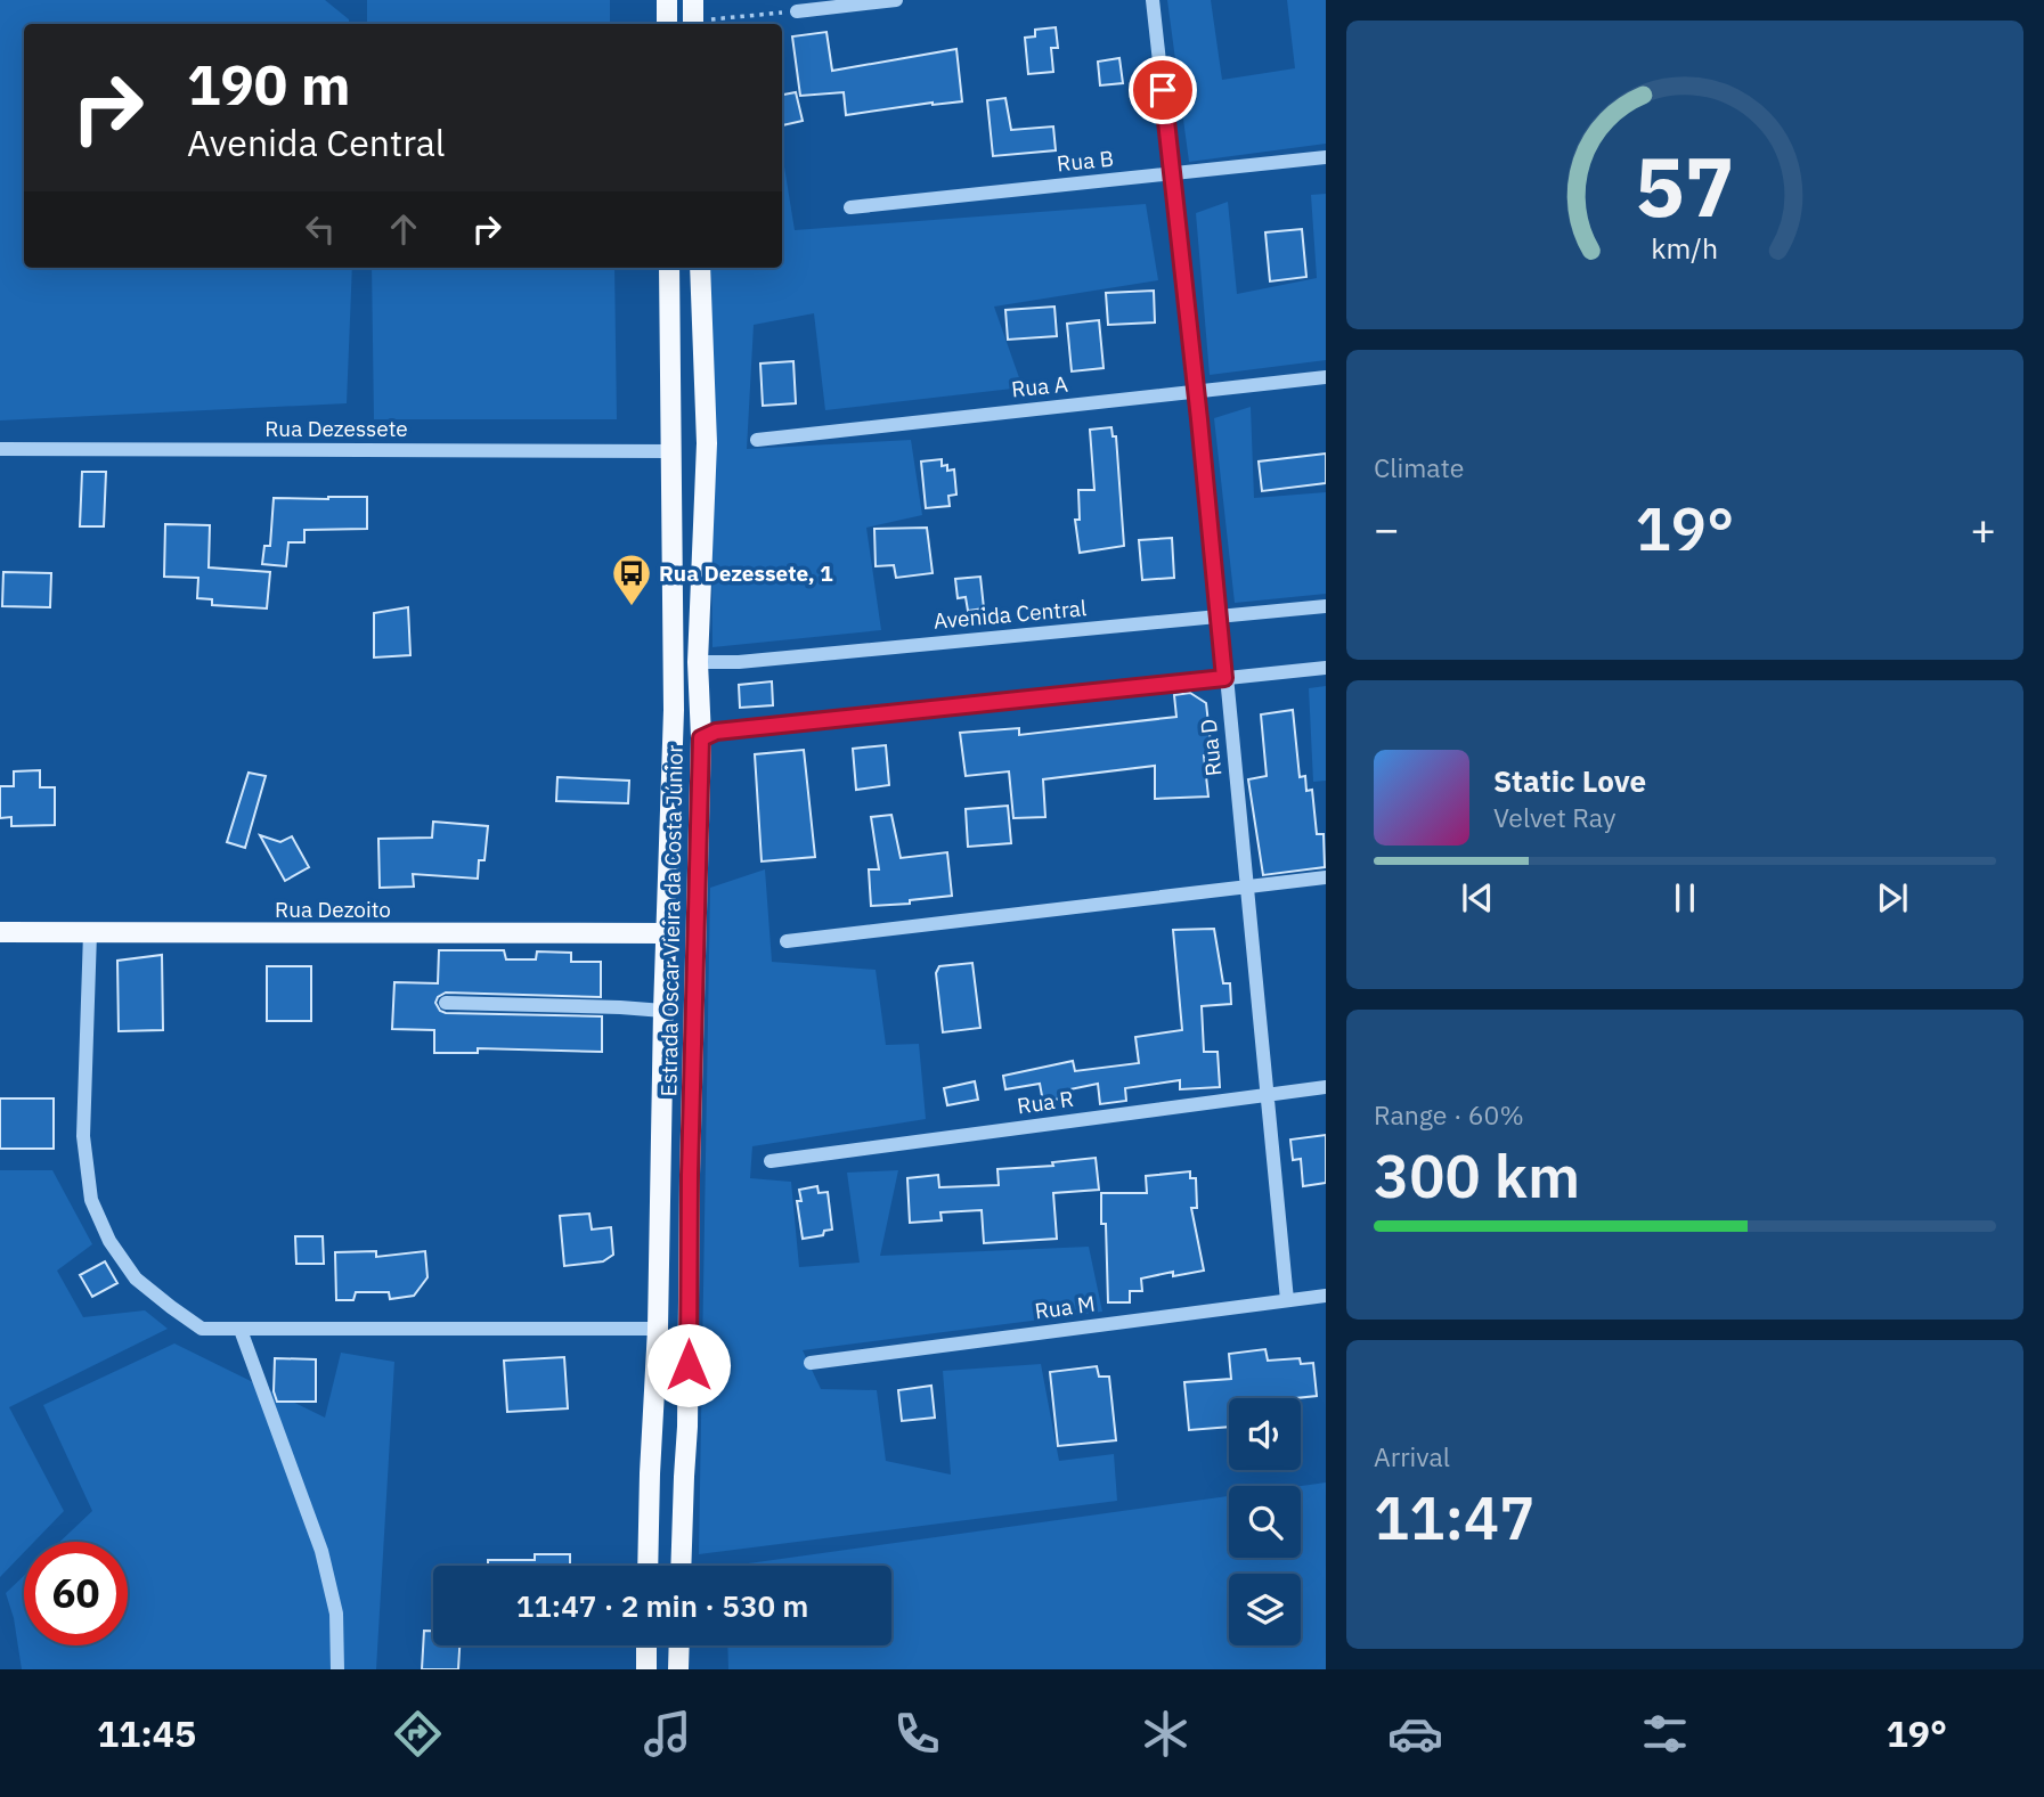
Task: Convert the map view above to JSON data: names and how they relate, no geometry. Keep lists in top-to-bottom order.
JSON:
{
  "streets": {
    "main road": ["Rua Dezoito", "Estrada Oscar Vieira da Costa Júnior"],
    "street": [
      "Rua B",
      "Rua A",
      "Rua Dezessete",
      "Avenida Central",
      "Rua D",
      "Rua R",
      "Rua M"
    ]
  },
  "crossings": [
    ["Rua B", "Rua D"],
    ["Rua A", "Rua D"],
    ["Rua Dezessete", "Estrada Oscar Vieira da Costa Júnior"],
    ["Avenida Central", "Rua D"],
    ["Avenida Central", "Estrada Oscar Vieira da Costa Júnior"],
    ["Rua D", "Rua R"],
    ["Rua D", "Rua M"],
    ["Rua Dezoito", "Estrada Oscar Vieira da Costa Júnior"]
  ],
  "places": {
    "bus stop": ["Rua Dezessete, 1"]
  },
  "page": {
    "turn": ["190 m", "Avenida Central"],
    "tile": [
      "Climate",
      ["Range · 60%", "300 km"],
      ["Arrival", "11:47"]
    ],
    "heat": ["−", "19°", "+"],
    "song": ["Static Love", "Velvet Ray"],
    "limit": "60",
    "trip": "11:47 · 2 min · 530 m",
    "tabs": ["11:45", "19°"],
    "gauge": ["57", "km/h"]
  }
}
